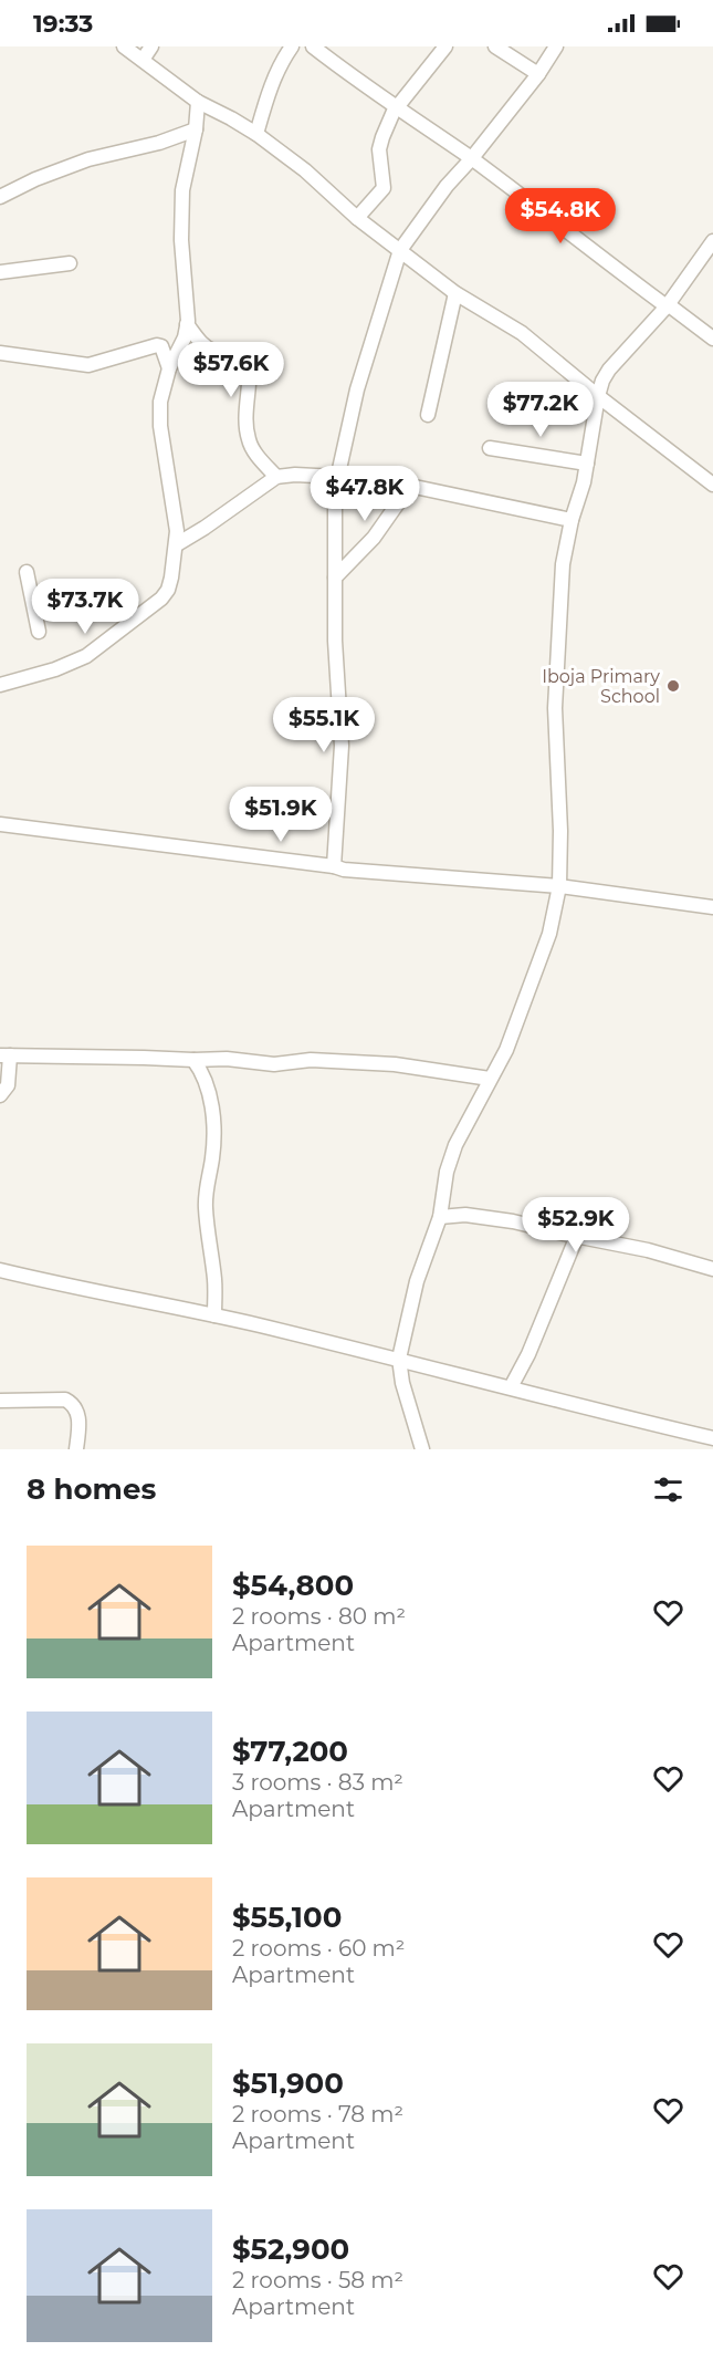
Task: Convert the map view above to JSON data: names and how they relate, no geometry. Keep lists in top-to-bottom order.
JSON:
{
  "places": ["Iboja Primary School"],
  "page": {
    "status": "19:33",
    "price": [
      "$54.8K",
      "$57.6K",
      "$77.2K",
      "$47.8K",
      "$73.7K",
      "$55.1K",
      "$51.9K",
      "$52.9K"
    ],
    "heading": "8 homes",
    "list": [
      {
        "name": "$54,800",
        "note": "2 rooms · 80 m² · Apartment"
      },
      {
        "name": "$77,200",
        "note": "3 rooms · 83 m² · Apartment"
      },
      {
        "name": "$55,100",
        "note": "2 rooms · 60 m² · Apartment"
      },
      {
        "name": "$51,900",
        "note": "2 rooms · 78 m² · Apartment"
      },
      {
        "name": "$52,900",
        "note": "2 rooms · 58 m² · Apartment"
      }
    ]
  }
}
